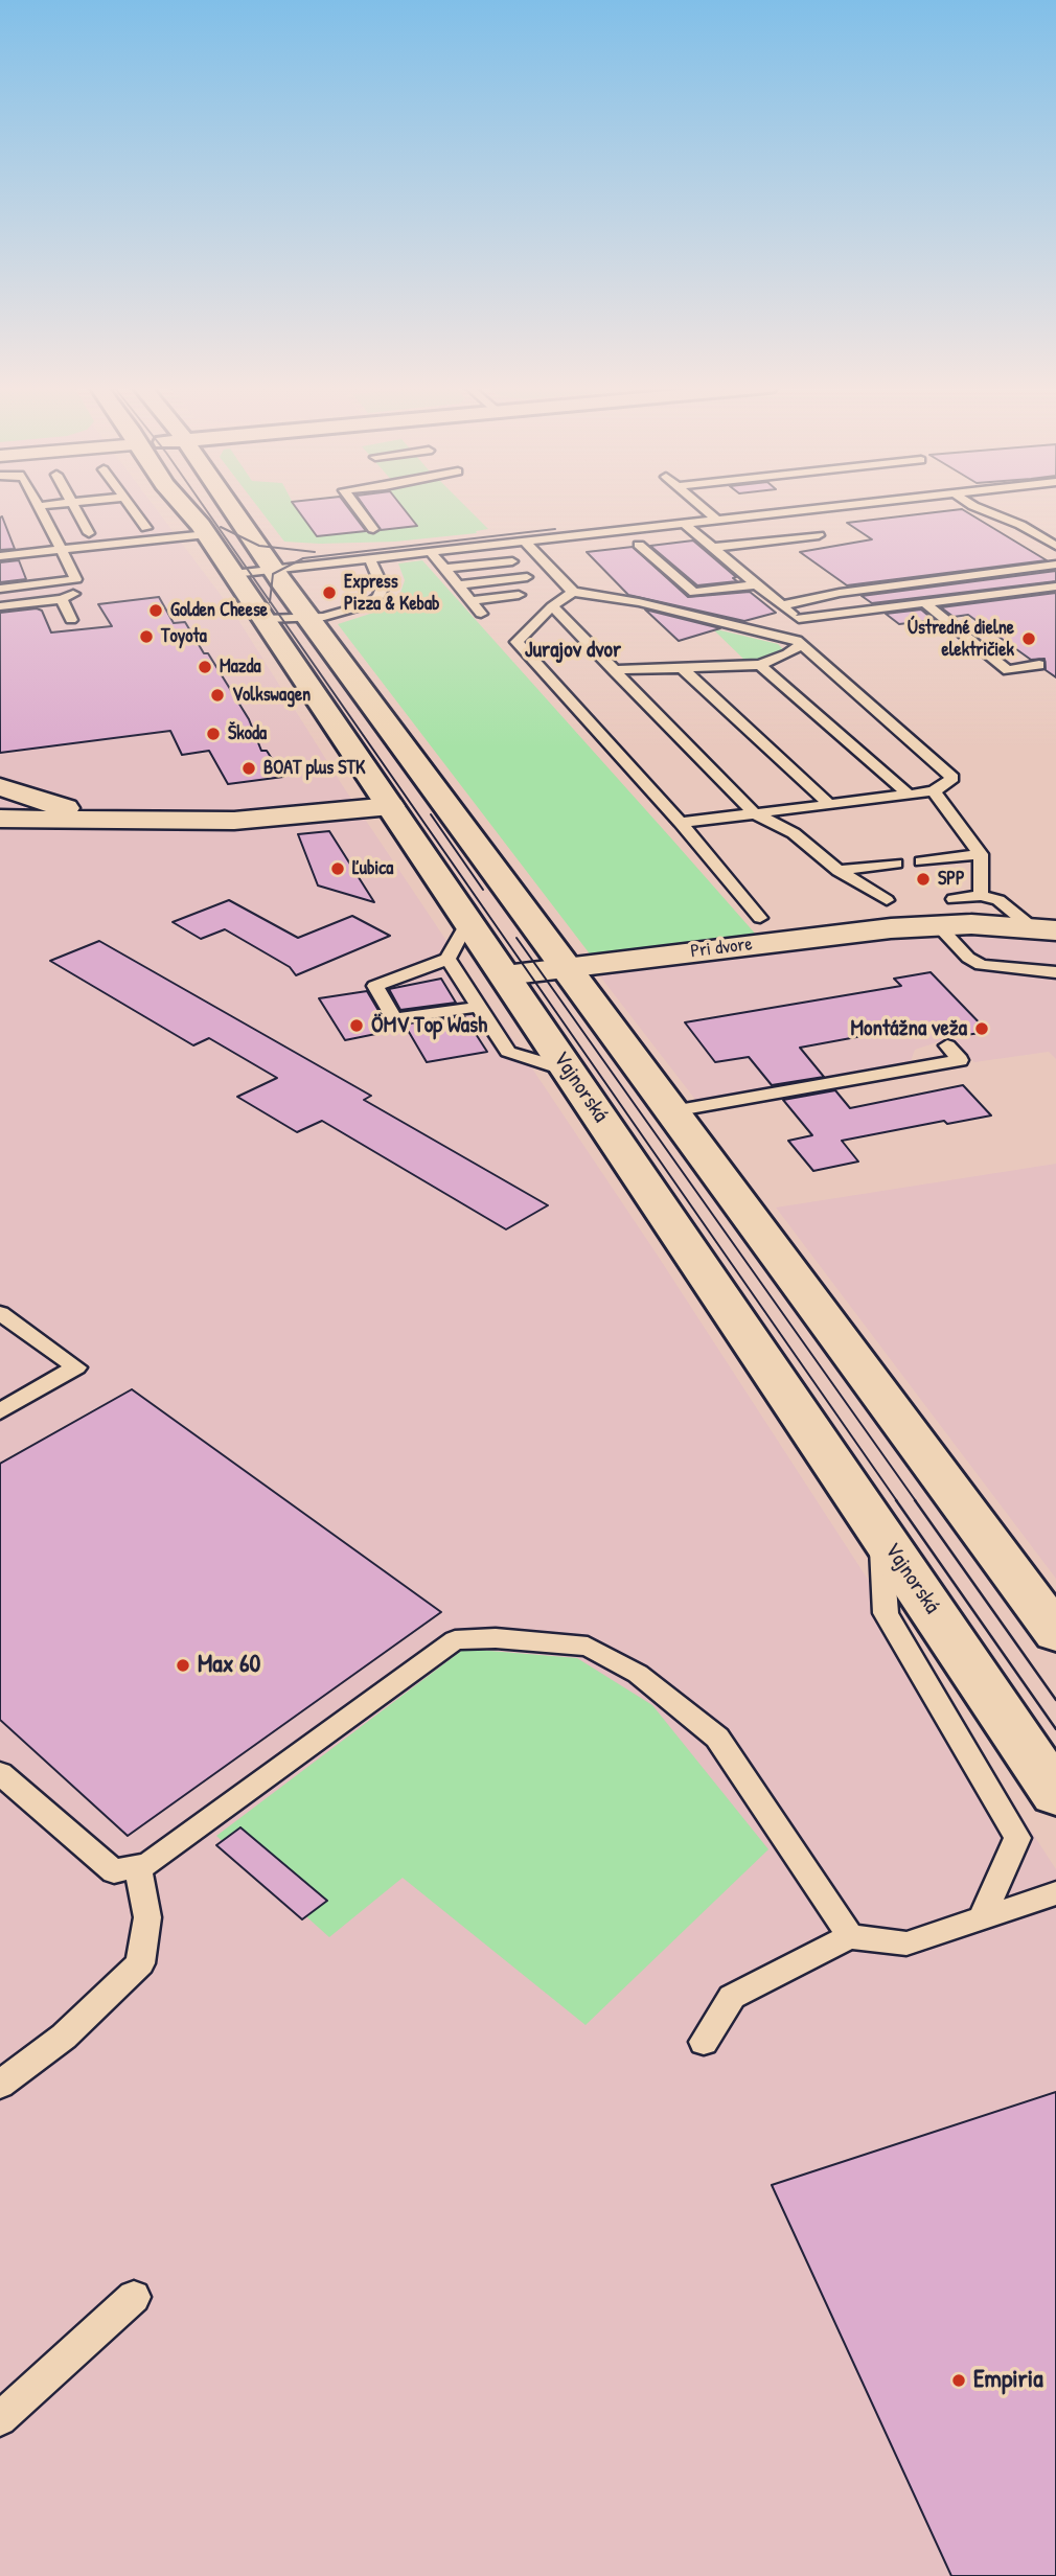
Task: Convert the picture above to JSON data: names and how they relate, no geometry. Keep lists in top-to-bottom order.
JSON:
{
  "streets": {
    "main road": ["Vajnorská"],
    "street": ["Pri dvore"]
  },
  "crossings": [
    ["Pri dvore", "Vajnorská"]
  ],
  "districts": ["Jurajov dvor"],
  "places": [
    "Express Pizza & Kebab",
    "Golden Cheese",
    "Toyota",
    "Ústredné dielne električiek",
    "Mazda",
    "Volkswagen",
    "Škoda",
    "BOAT plus STK",
    "Ľubica",
    "SPP",
    "ÖMV Top Wash",
    "Montážna veža",
    "Max 60",
    "Empiria"
  ]
}
